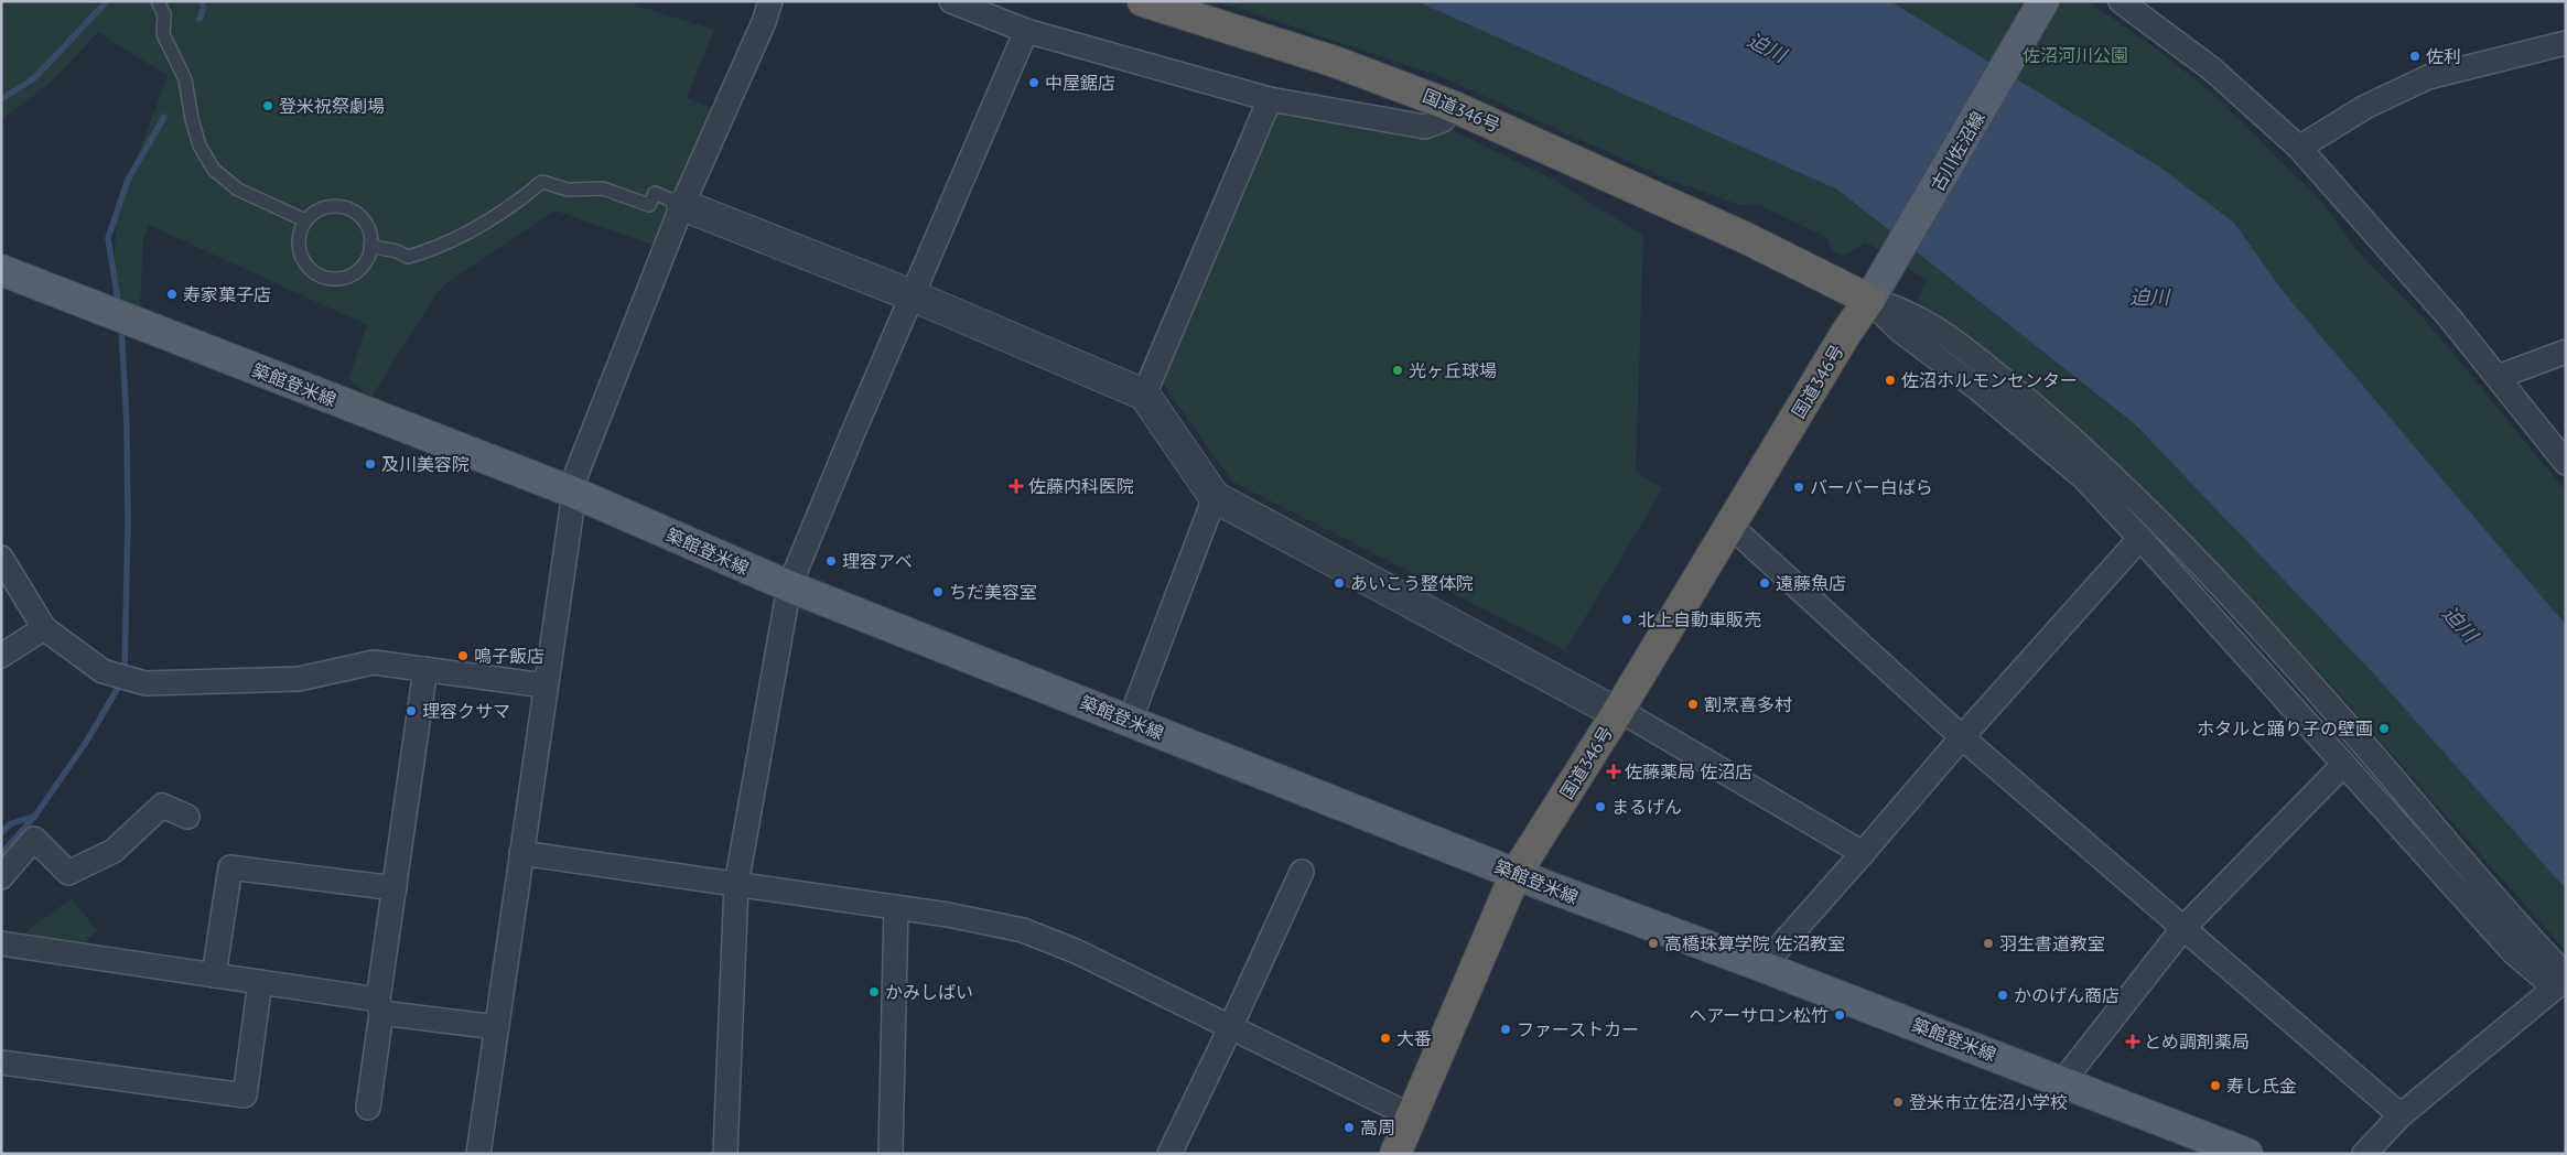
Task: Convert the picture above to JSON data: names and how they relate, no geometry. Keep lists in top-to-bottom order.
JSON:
{
  "streets": {
    "highway": ["国道346号"],
    "main road": ["古川佐沼線", "築館登米線"]
  },
  "crossings": [
    ["国道346号", "古川佐沼線"],
    ["国道346号", "築館登米線"]
  ],
  "water": ["迫川"],
  "parks": ["佐沼河川公園"],
  "places": {
    "other": [
      "佐利",
      "中屋鋸店",
      "登米祝祭劇場",
      "寿家菓子店",
      "光ヶ丘球場",
      "佐沼ホルモンセンター",
      "及川美容院",
      "バーバー白ばら",
      "理容アベ",
      "あいこう整体院",
      "遠藤魚店",
      "ちだ美容室",
      "北上自動車販売",
      "鳴子飯店",
      "割烹喜多村",
      "理容クサマ",
      "ホタルと踊り子の壁画",
      "まるげん",
      "高橋珠算学院 佐沼教室",
      "羽生書道教室",
      "かみしばい",
      "かのげん商店",
      "ヘアーサロン松竹",
      "ファーストカー",
      "大番",
      "寿し氏金",
      "登米市立佐沼小学校",
      "高周"
    ],
    "health": ["佐藤内科医院", "佐藤薬局 佐沼店", "とめ調剤薬局"]
  }
}
